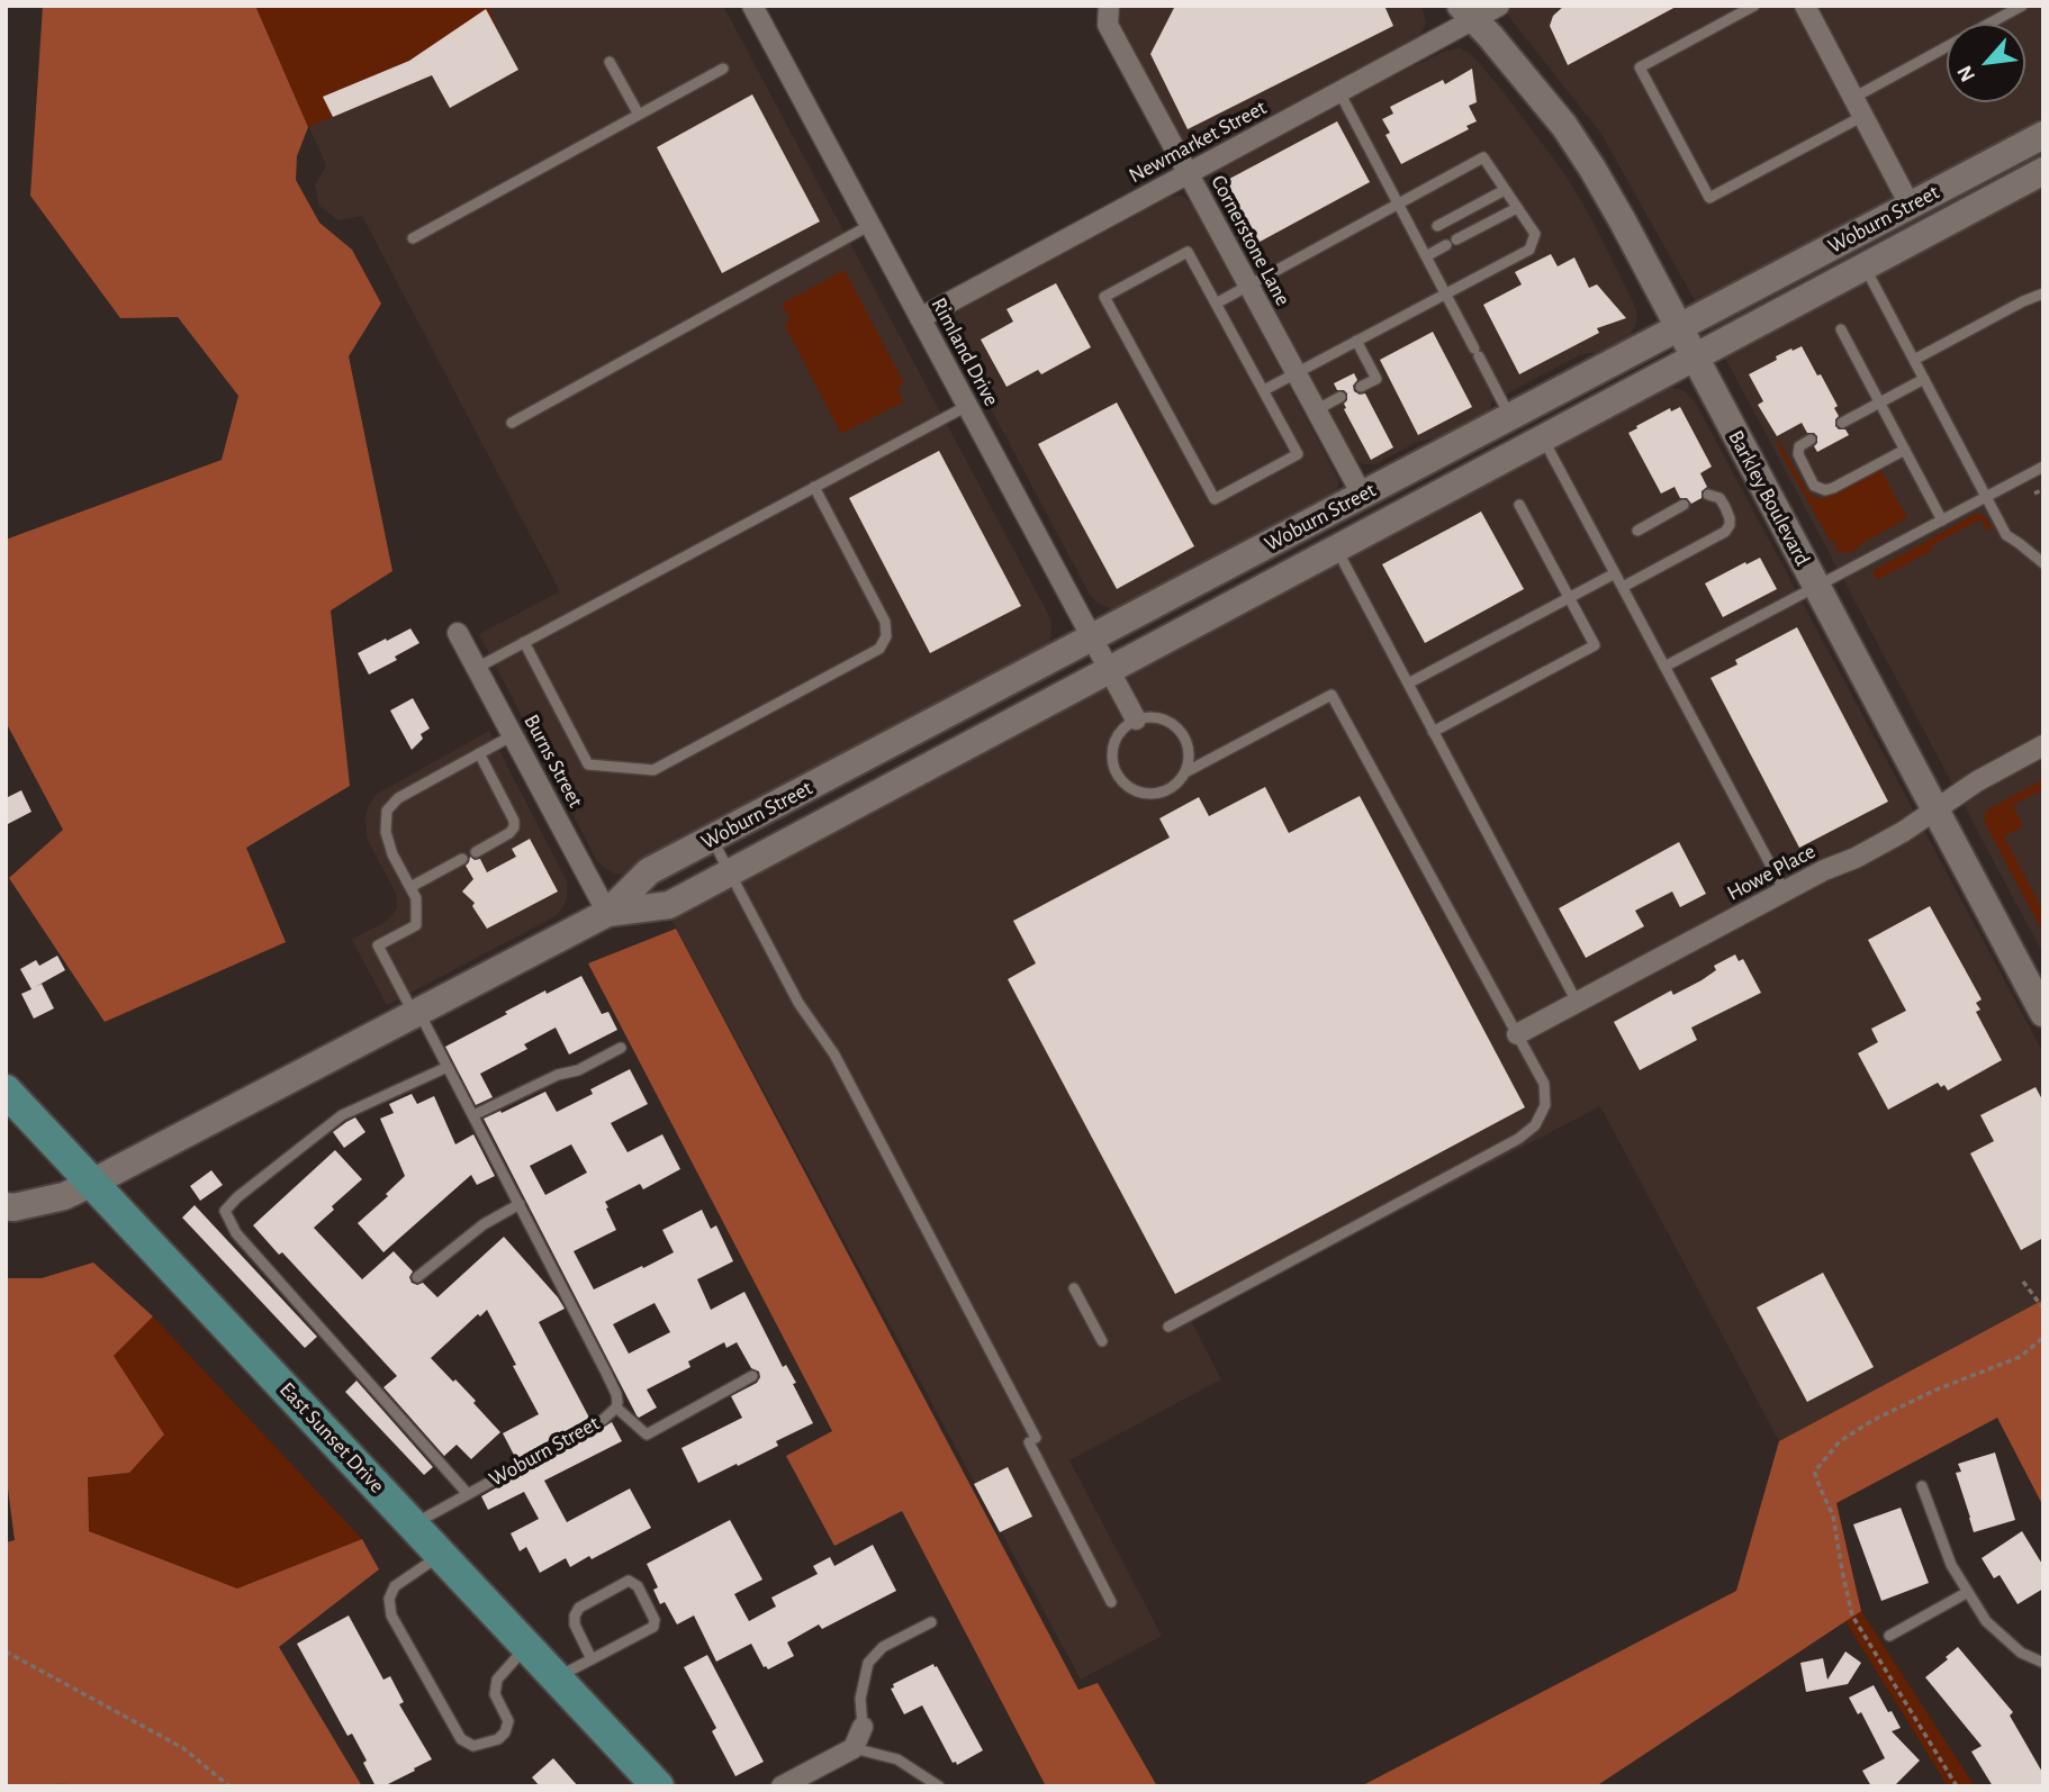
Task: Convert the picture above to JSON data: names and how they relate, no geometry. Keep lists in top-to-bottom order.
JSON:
{
  "streets": {
    "main road": ["Woburn Street", "Barkley Boulevard", "East Sunset Drive"],
    "street": [
      "Newmarket Street",
      "Cornerstone Lane",
      "Rimland Drive",
      "Burns Street",
      "Howe Place"
    ]
  },
  "crossings": [
    ["Newmarket Street", "Cornerstone Lane"],
    ["Newmarket Street", "Rimland Drive"],
    ["Newmarket Street", "Barkley Boulevard"],
    ["Woburn Street", "Cornerstone Lane"],
    ["Woburn Street", "Rimland Drive"],
    ["Woburn Street", "Barkley Boulevard"],
    ["Woburn Street", "Burns Street"],
    ["Woburn Street", "East Sunset Drive"],
    ["Barkley Boulevard", "Howe Place"]
  ],
  "north": "bottom left"
}
